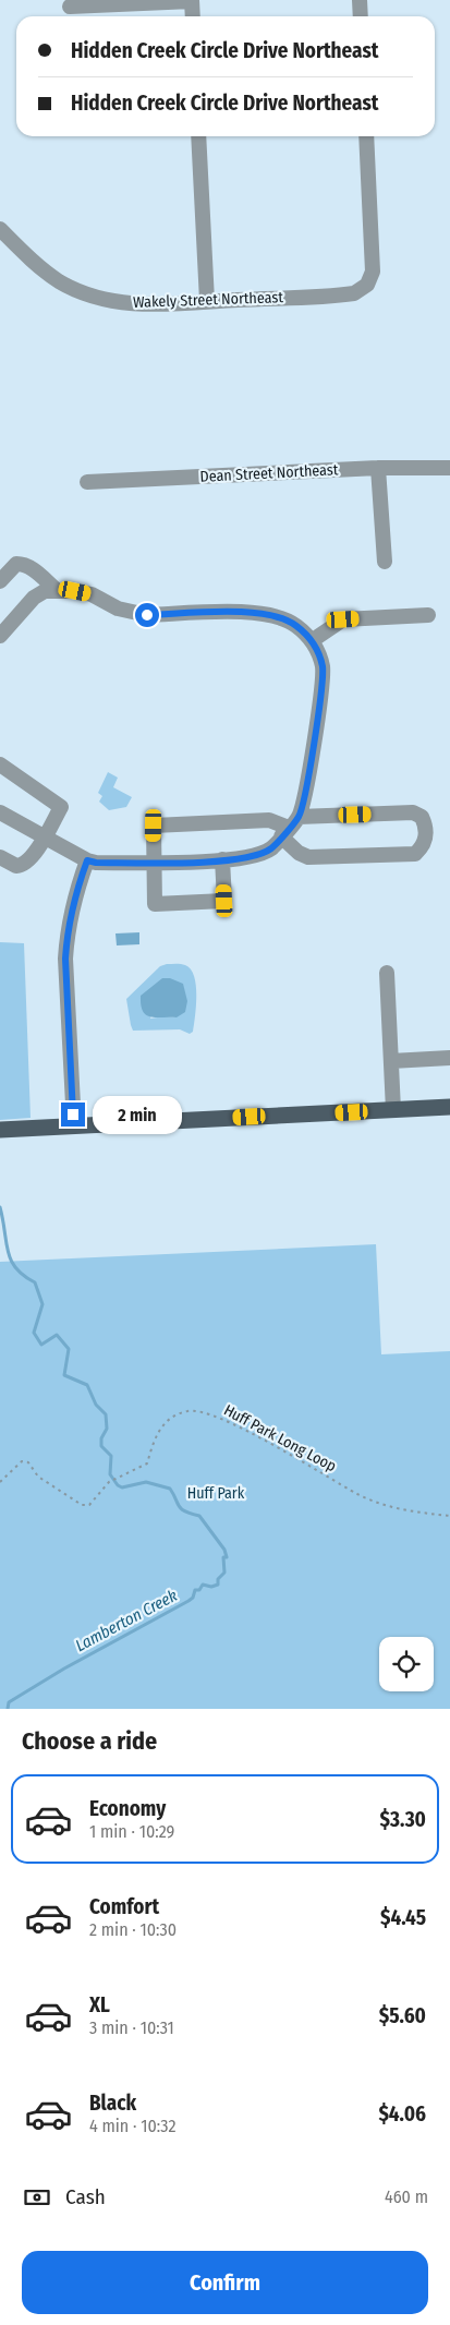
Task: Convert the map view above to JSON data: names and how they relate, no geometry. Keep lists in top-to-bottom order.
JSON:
{
  "streets": {
    "street": ["Wakely Street Northeast", "Dean Street Northeast"],
    "path": ["Huff Park Long Loop"]
  },
  "water": ["Lamberton Creek"],
  "parks": ["Huff Park"],
  "page": {
    "banner": ["Hidden Creek Circle Drive Northeast", "Hidden Creek Circle Drive Northeast"],
    "bubble": "2 min",
    "heading": "Choose a ride",
    "list": [
      {
        "name": "Economy",
        "note": "1 min · 10:29",
        "value": "$3.30"
      },
      {
        "name": "Comfort",
        "note": "2 min · 10:30",
        "value": "$4.45"
      },
      {
        "name": "XL",
        "note": "3 min · 10:31",
        "value": "$5.60"
      },
      {
        "name": "Black",
        "note": "4 min · 10:32",
        "value": "$4.06"
      }
    ],
    "pay": ["Cash", "460 m"],
    "buttons": "Confirm"
  }
}
